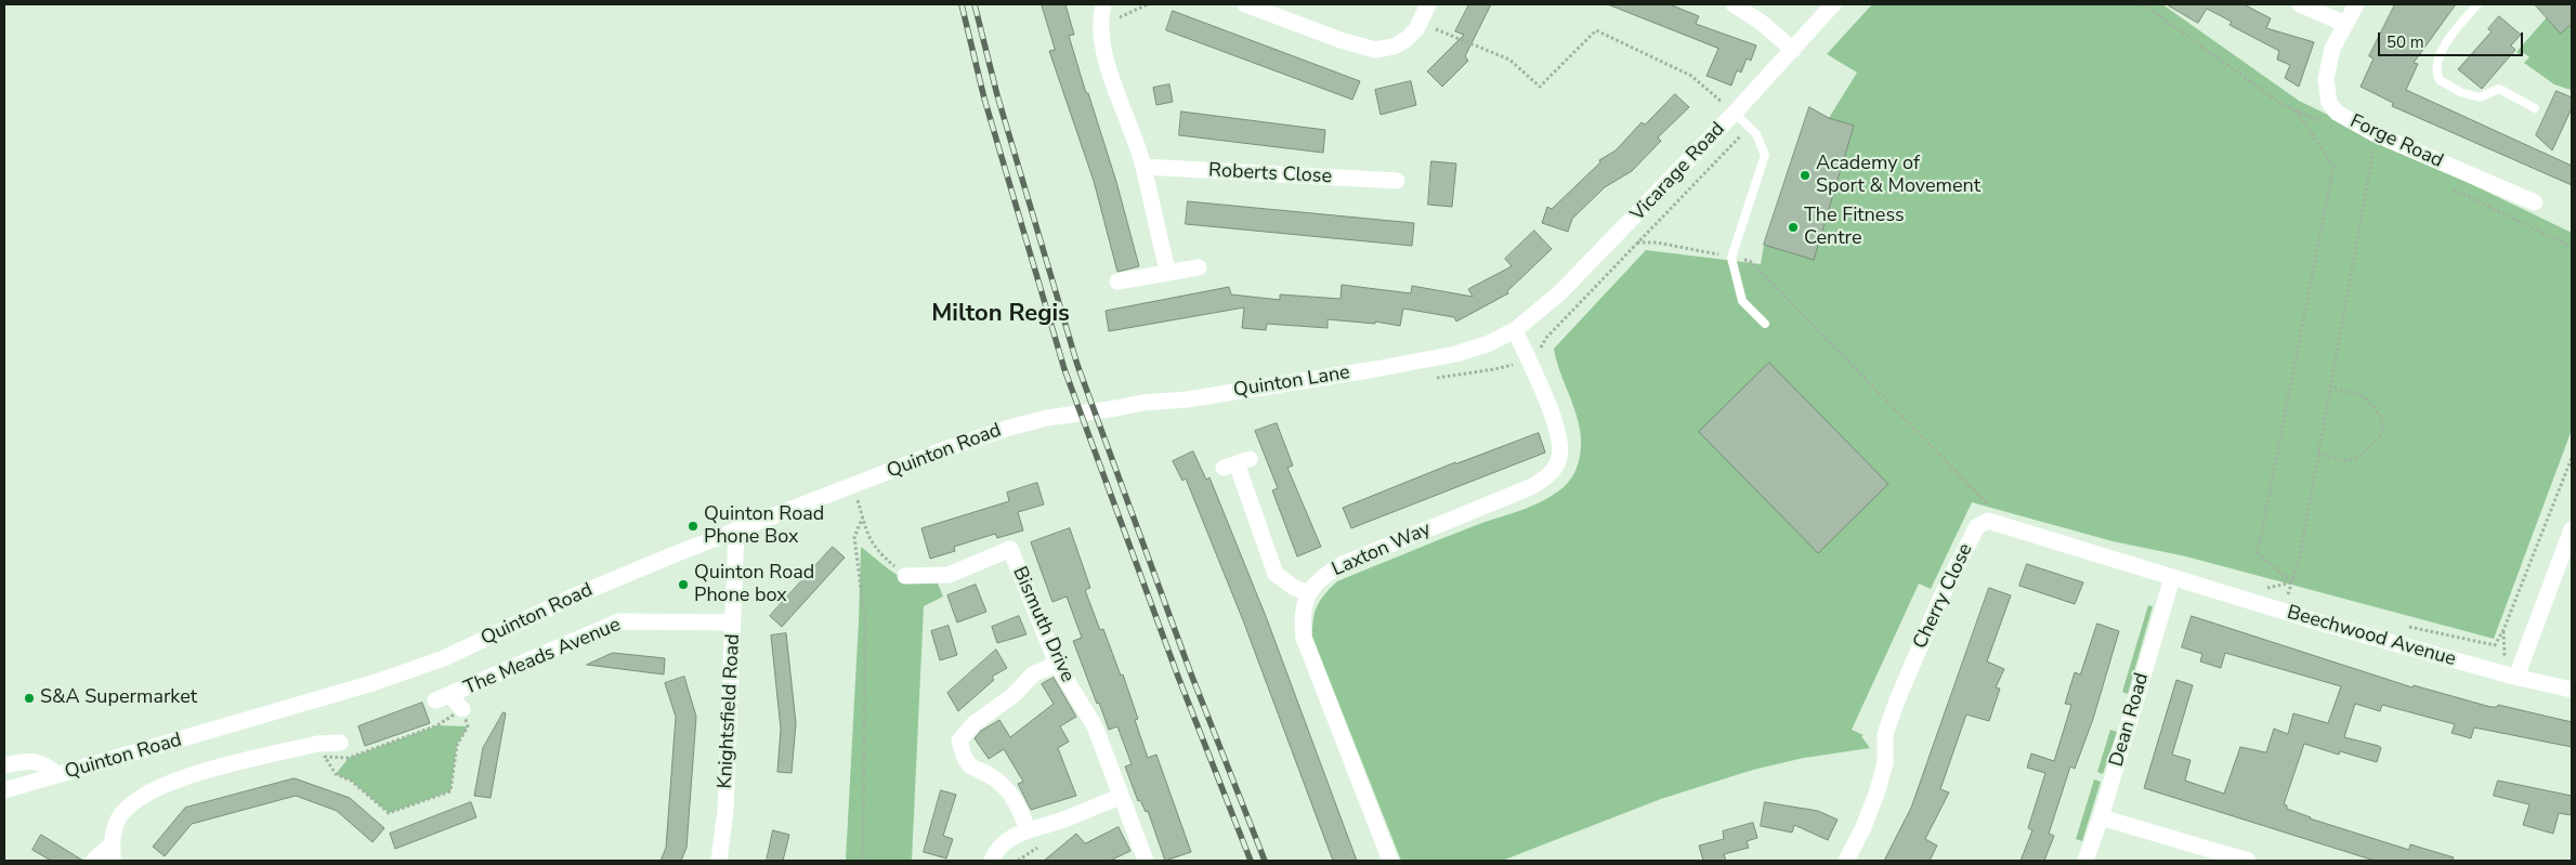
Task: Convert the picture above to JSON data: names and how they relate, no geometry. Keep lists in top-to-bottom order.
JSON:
{
  "streets": {
    "street": [
      "Forge Road",
      "Vicarage Road",
      "Roberts Close",
      "Quinton Lane",
      "Quinton Road",
      "Laxton Way",
      "Cherry Close",
      "Bismuth Drive",
      "Beechwood Avenue",
      "The Meads Avenue",
      "Knightsfield Road",
      "Dean Road"
    ]
  },
  "crossings": [
    ["Vicarage Road", "Quinton Lane"],
    ["Vicarage Road", "Laxton Way"],
    ["Quinton Lane", "Quinton Road"],
    ["Quinton Lane", "Laxton Way"],
    ["Quinton Road", "Knightsfield Road"],
    ["Cherry Close", "Beechwood Avenue"],
    ["Cherry Close", "Dean Road"],
    ["Beechwood Avenue", "Dean Road"],
    ["The Meads Avenue", "Knightsfield Road"]
  ],
  "districts": ["Milton Regis"],
  "places": [
    "Academy of Sport & Movement",
    "The Fitness Centre",
    "Quinton Road Phone Box",
    "Quinton Road Phone box",
    "S&A Supermarket"
  ],
  "scale_bar": "50 m"
}
